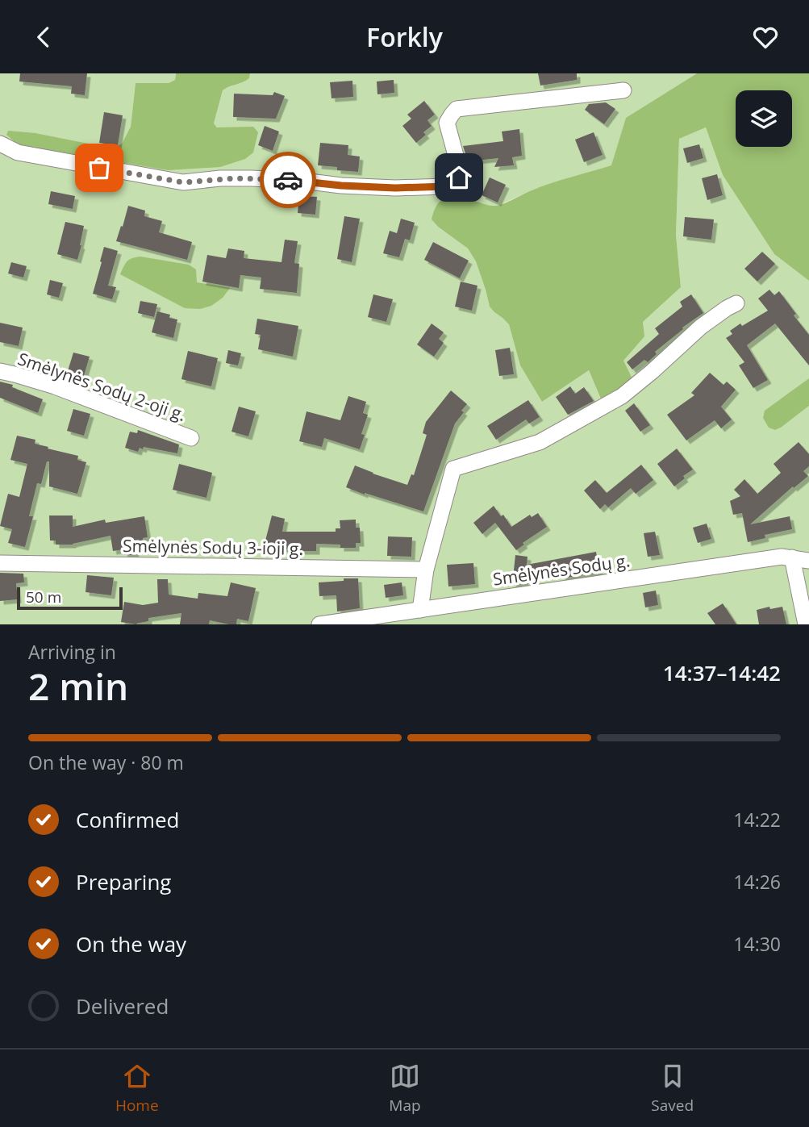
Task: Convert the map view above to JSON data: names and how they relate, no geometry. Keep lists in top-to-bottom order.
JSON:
{
  "streets": {
    "street": ["Smėlynės Sodų 2-oji g.", "Smėlynės Sodų 3-ioji g.", "Smėlynės Sodų g."]
  },
  "scale_bar": "50 m",
  "page": {
    "header": "Forkly",
    "scale": "50 m",
    "heading": ["2 min", "Arriving in", "14:37–14:42"],
    "bar": "On the way · 80 m",
    "list": [
      ["Confirmed", "14:22"],
      ["Preparing", "14:26"],
      ["On the way", "14:30"],
      "Delivered"
    ],
    "tabs": ["Home", "Map", "Saved"]
  }
}
